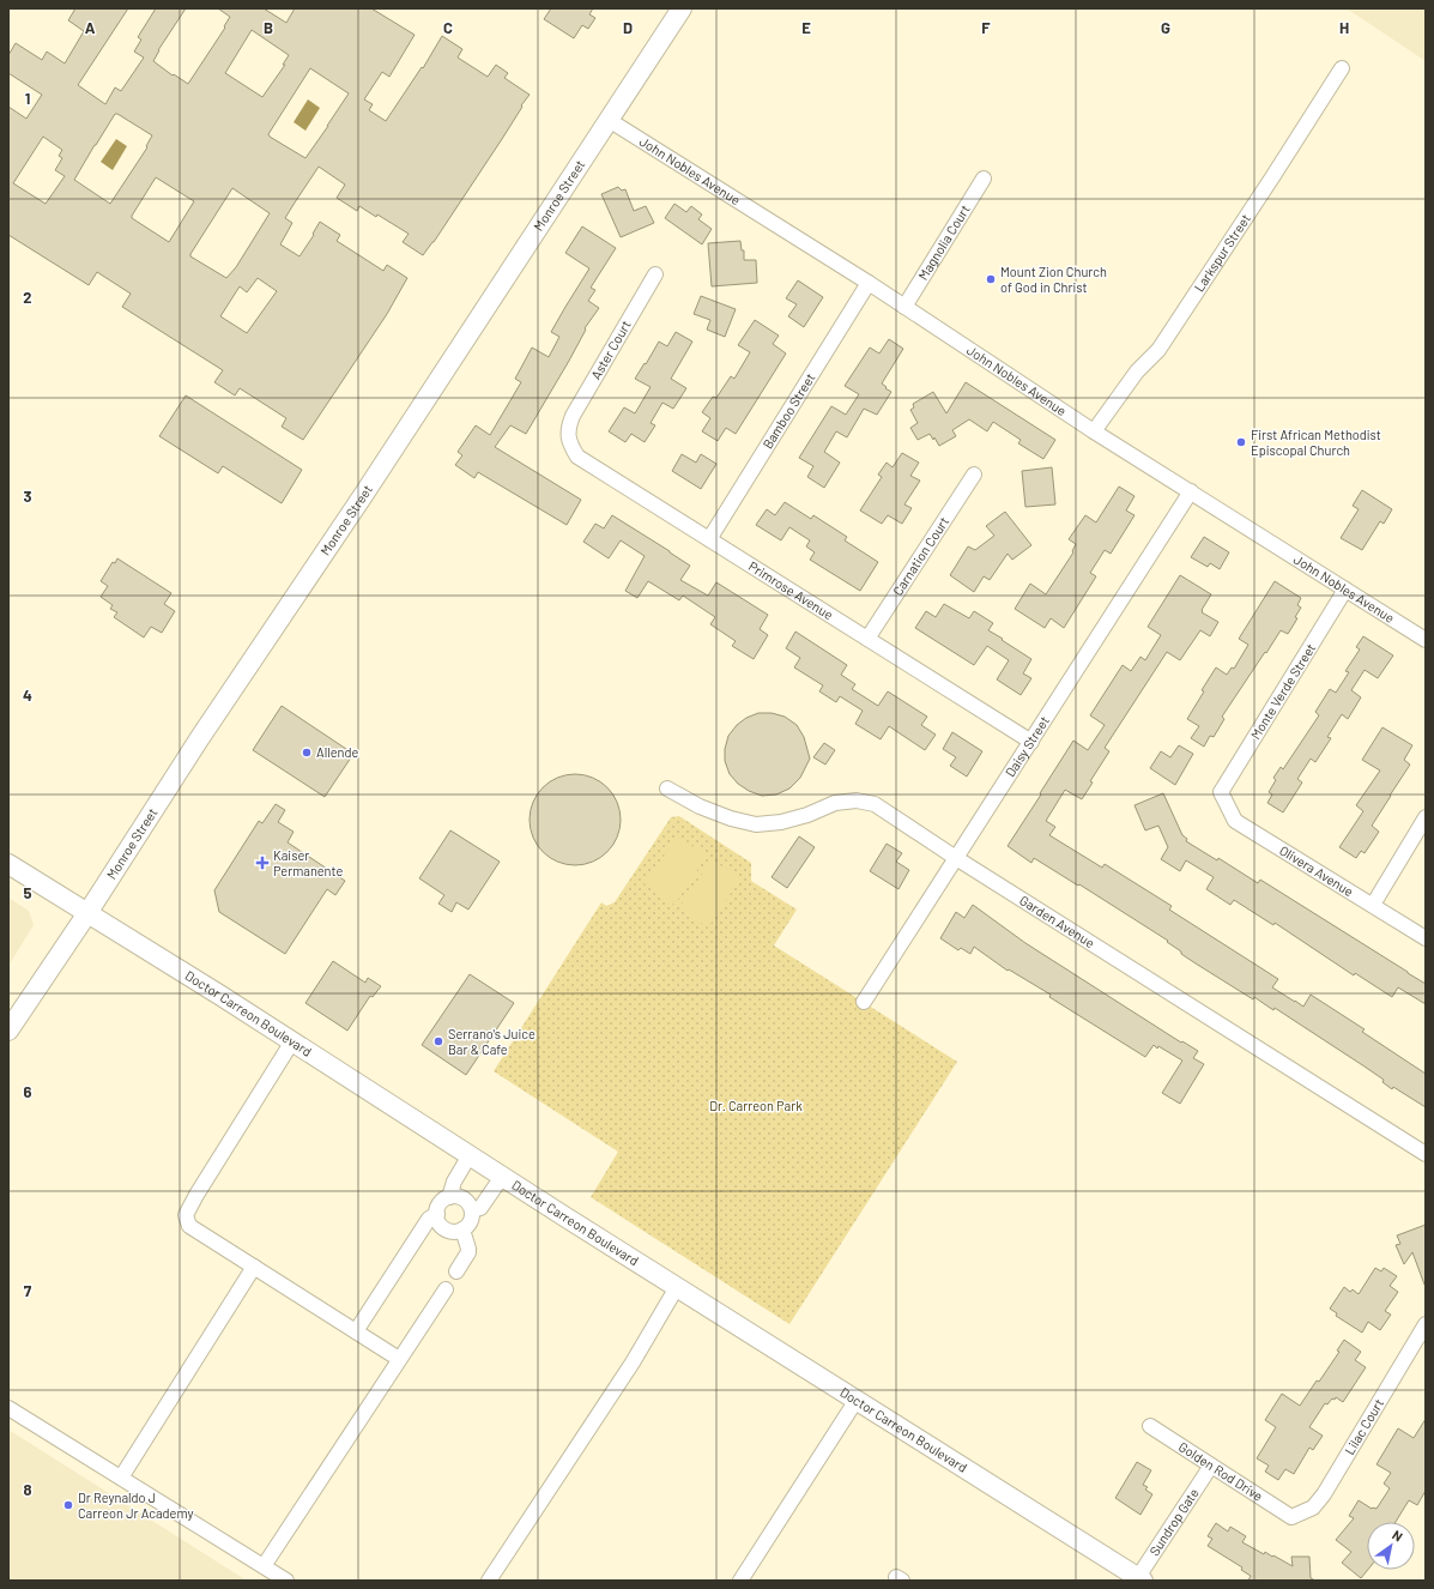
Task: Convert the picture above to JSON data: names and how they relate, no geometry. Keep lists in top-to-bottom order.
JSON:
{
  "streets": {
    "main road": ["Monroe Street", "Doctor Carreon Boulevard"],
    "street": [
      "John Nobles Avenue",
      "Magnolia Court",
      "Larkspur Street",
      "Aster Court",
      "Bamboo Street",
      "Carnation Court",
      "Primrose Avenue",
      "Monte Verde Street",
      "Daisy Street",
      "Olivera Avenue",
      "Garden Avenue",
      "Lilac Court",
      "Golden Rod Drive",
      "Sundrop Gate"
    ]
  },
  "crossings": [
    ["John Nobles Avenue", "Monroe Street"],
    ["John Nobles Avenue", "Magnolia Court"],
    ["John Nobles Avenue", "Larkspur Street"],
    ["John Nobles Avenue", "Bamboo Street"],
    ["John Nobles Avenue", "Monte Verde Street"],
    ["John Nobles Avenue", "Daisy Street"],
    ["Monroe Street", "Doctor Carreon Boulevard"],
    ["Aster Court", "Primrose Avenue"],
    ["Bamboo Street", "Primrose Avenue"],
    ["Carnation Court", "Primrose Avenue"],
    ["Primrose Avenue", "Daisy Street"],
    ["Monte Verde Street", "Olivera Avenue"],
    ["Daisy Street", "Garden Avenue"],
    ["Doctor Carreon Boulevard", "Sundrop Gate"],
    ["Lilac Court", "Golden Rod Drive"],
    ["Golden Rod Drive", "Sundrop Gate"]
  ],
  "parks": ["Dr. Carreon Park"],
  "places": {
    "other": [
      "Mount Zion Church of God in Christ",
      "First African Methodist Episcopal Church",
      "Allende",
      "Serrano's Juice Bar & Cafe",
      "Dr Reynaldo J Carreon Jr Academy"
    ],
    "health": ["Kaiser Permanente"]
  },
  "north": "top right",
  "grid": {
    "columns": [
      "A",
      "B",
      "C",
      "D",
      "E",
      "F",
      "G",
      "H"
    ],
    "rows": [
      "1",
      "2",
      "3",
      "4",
      "5",
      "6",
      "7",
      "8"
    ]
  }
}
